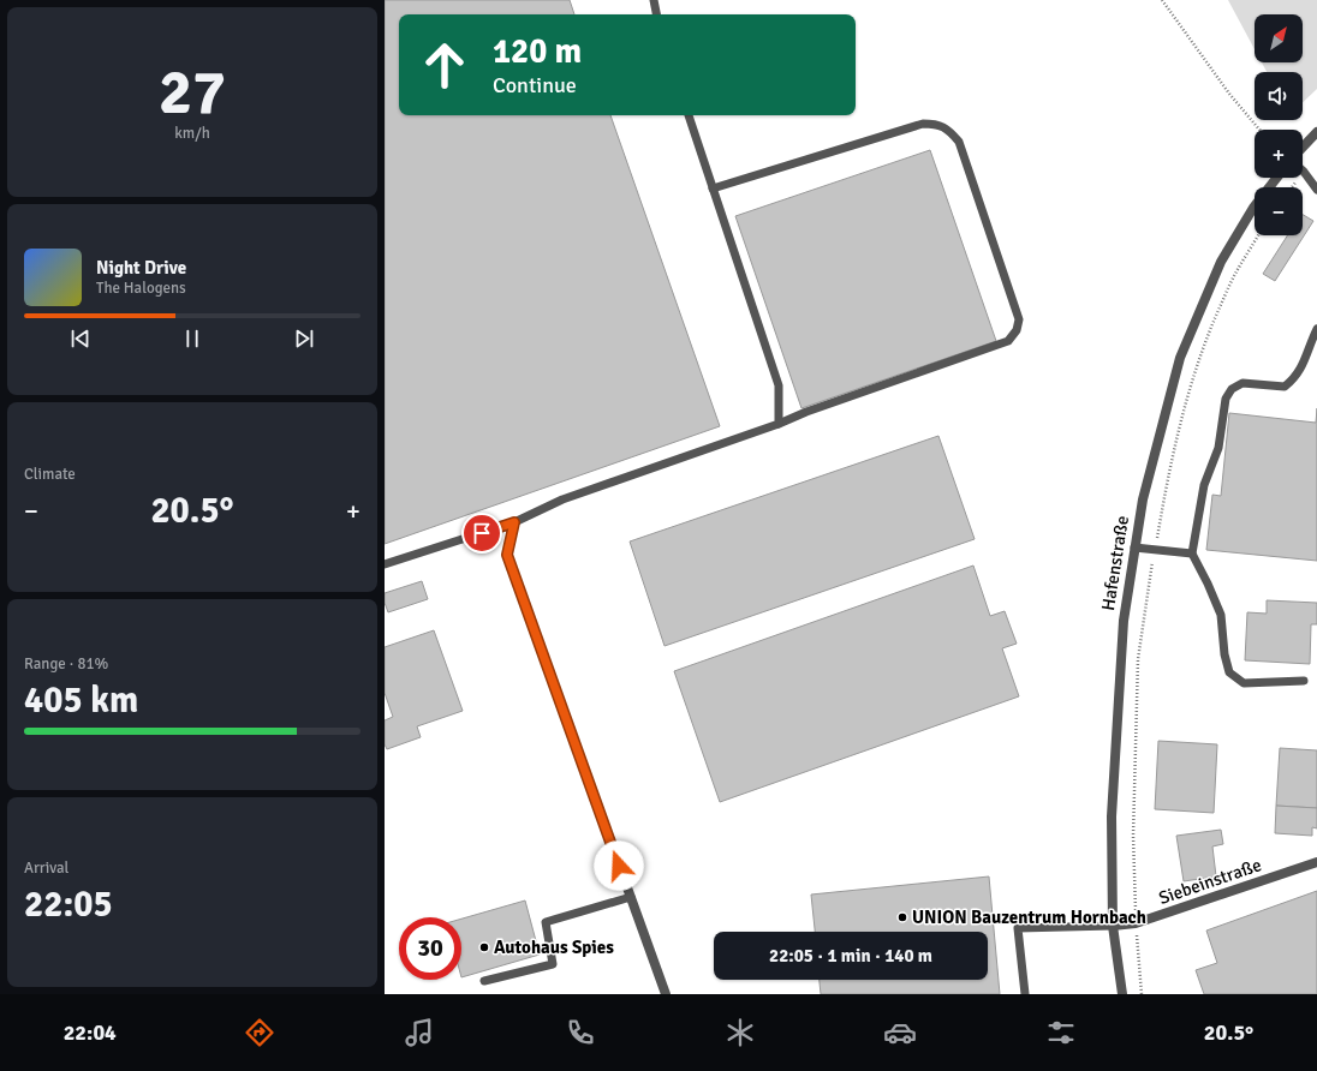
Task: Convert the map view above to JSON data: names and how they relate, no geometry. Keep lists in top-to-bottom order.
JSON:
{
  "streets": {
    "street": ["Hafenstraße", "Siebeinstraße"]
  },
  "crossings": [
    ["Hafenstraße", "Siebeinstraße"]
  ],
  "places": ["UNION Bauzentrum Hornbach", "Autohaus Spies"],
  "north": "top right",
  "page": {
    "tile": [
      ["27", "km/h"],
      "Climate",
      ["Range · 81%", "405 km"],
      ["Arrival", "22:05"]
    ],
    "map_buttons": ["+", "−"],
    "turn": ["120 m", "Continue"],
    "song": ["Night Drive", "The Halogens"],
    "heat": ["−", "20.5°", "+"],
    "limit": "30",
    "trip": "22:05 · 1 min · 140 m",
    "tabs": ["22:04", "20.5°"]
  }
}
